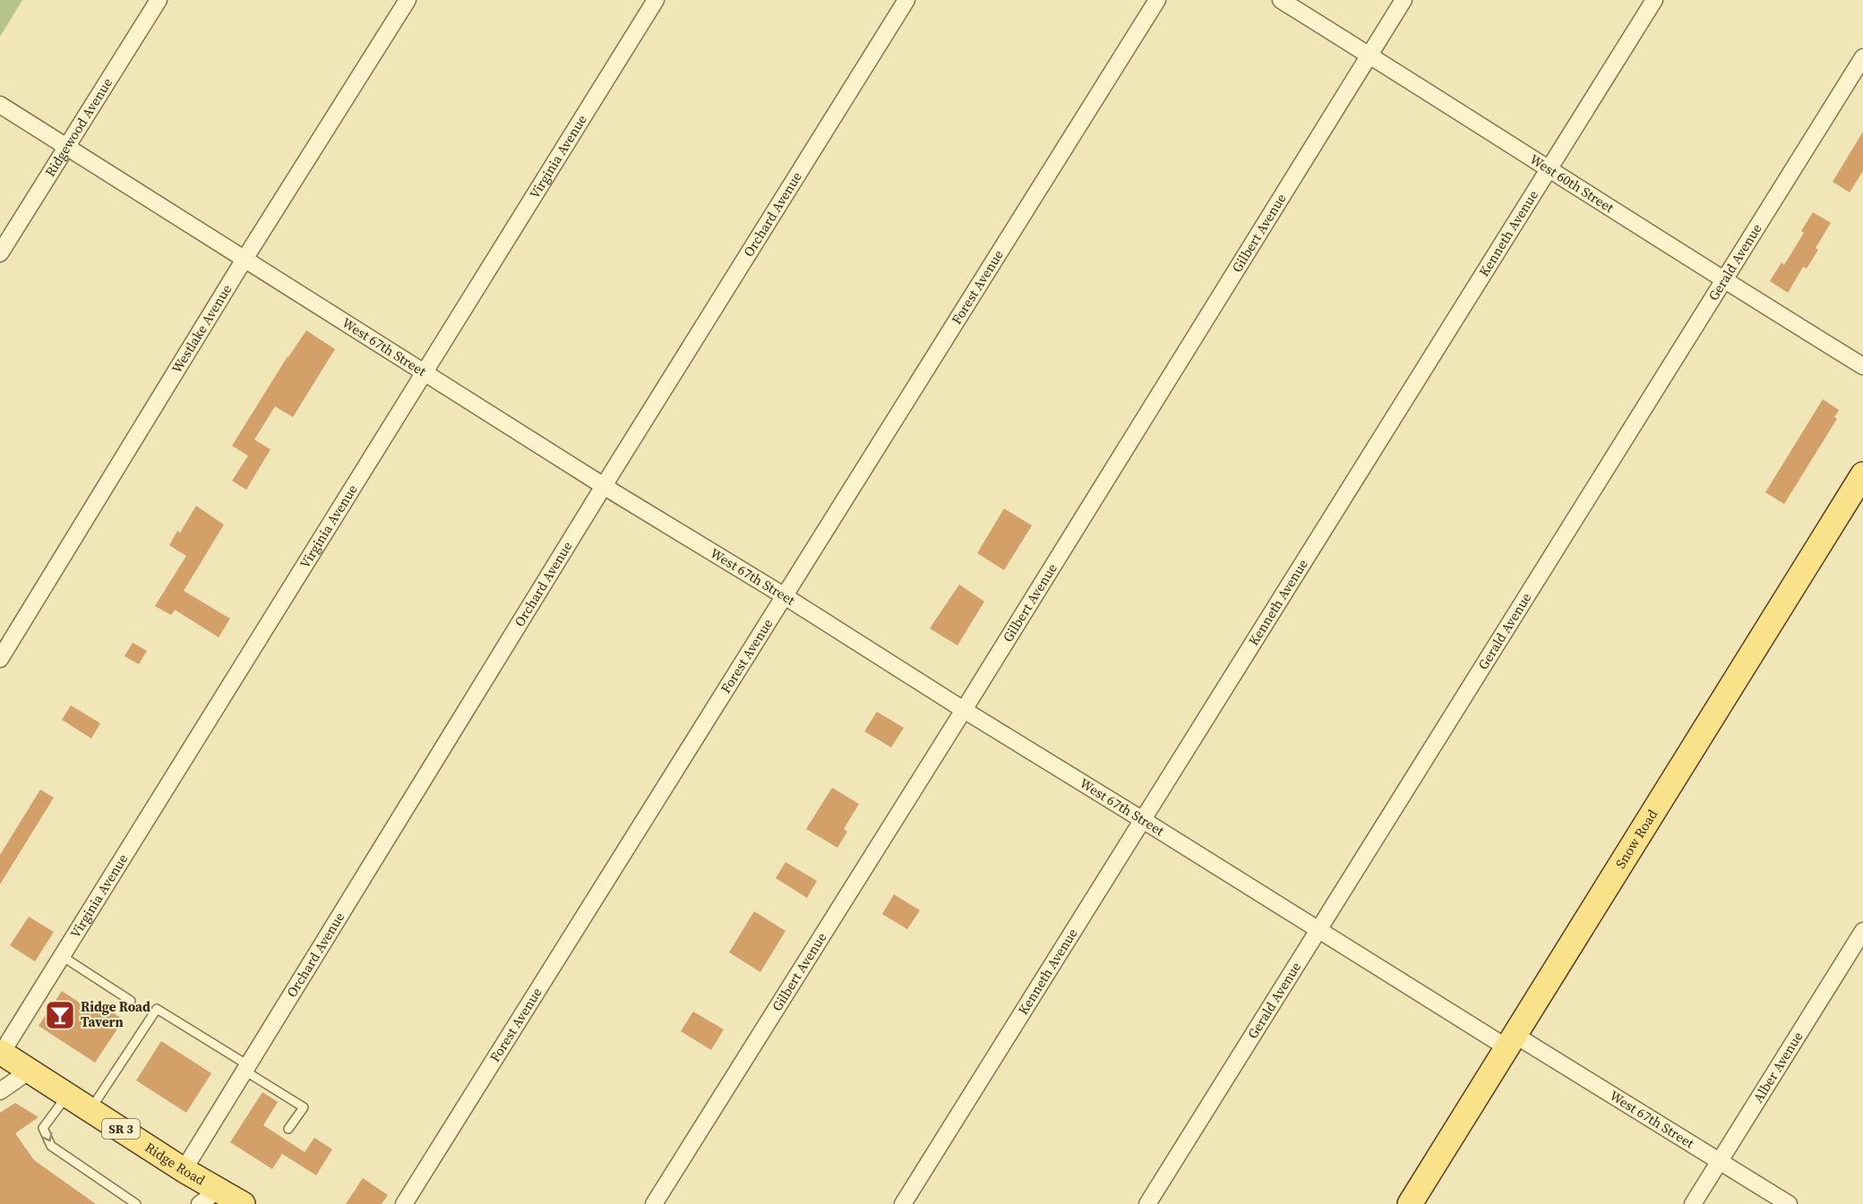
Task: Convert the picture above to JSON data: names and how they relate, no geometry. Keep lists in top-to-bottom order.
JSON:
{
  "streets": {
    "main road": ["Snow Road", "SR 3", "Ridge Road"],
    "street": [
      "Ridgewood Avenue",
      "Virginia Avenue",
      "West 60th Street",
      "Orchard Avenue",
      "Gilbert Avenue",
      "Kenneth Avenue",
      "Gerald Avenue",
      "Forest Avenue",
      "Westlake Avenue",
      "West 67th Street",
      "Alber Avenue"
    ]
  },
  "crossings": [
    ["Ridgewood Avenue", "West 67th Street"],
    ["Virginia Avenue", "West 67th Street"],
    ["Virginia Avenue", "Ridge Road"],
    ["West 60th Street", "Gilbert Avenue"],
    ["West 60th Street", "Kenneth Avenue"],
    ["West 60th Street", "Gerald Avenue"],
    ["Orchard Avenue", "West 67th Street"],
    ["Orchard Avenue", "Ridge Road"],
    ["Gilbert Avenue", "West 67th Street"],
    ["Kenneth Avenue", "West 67th Street"],
    ["Gerald Avenue", "West 67th Street"],
    ["Forest Avenue", "West 67th Street"],
    ["Westlake Avenue", "West 67th Street"],
    ["West 67th Street", "Snow Road"],
    ["West 67th Street", "Alber Avenue"]
  ],
  "places": {
    "bar": ["Ridge Road Tavern"]
  }
}
